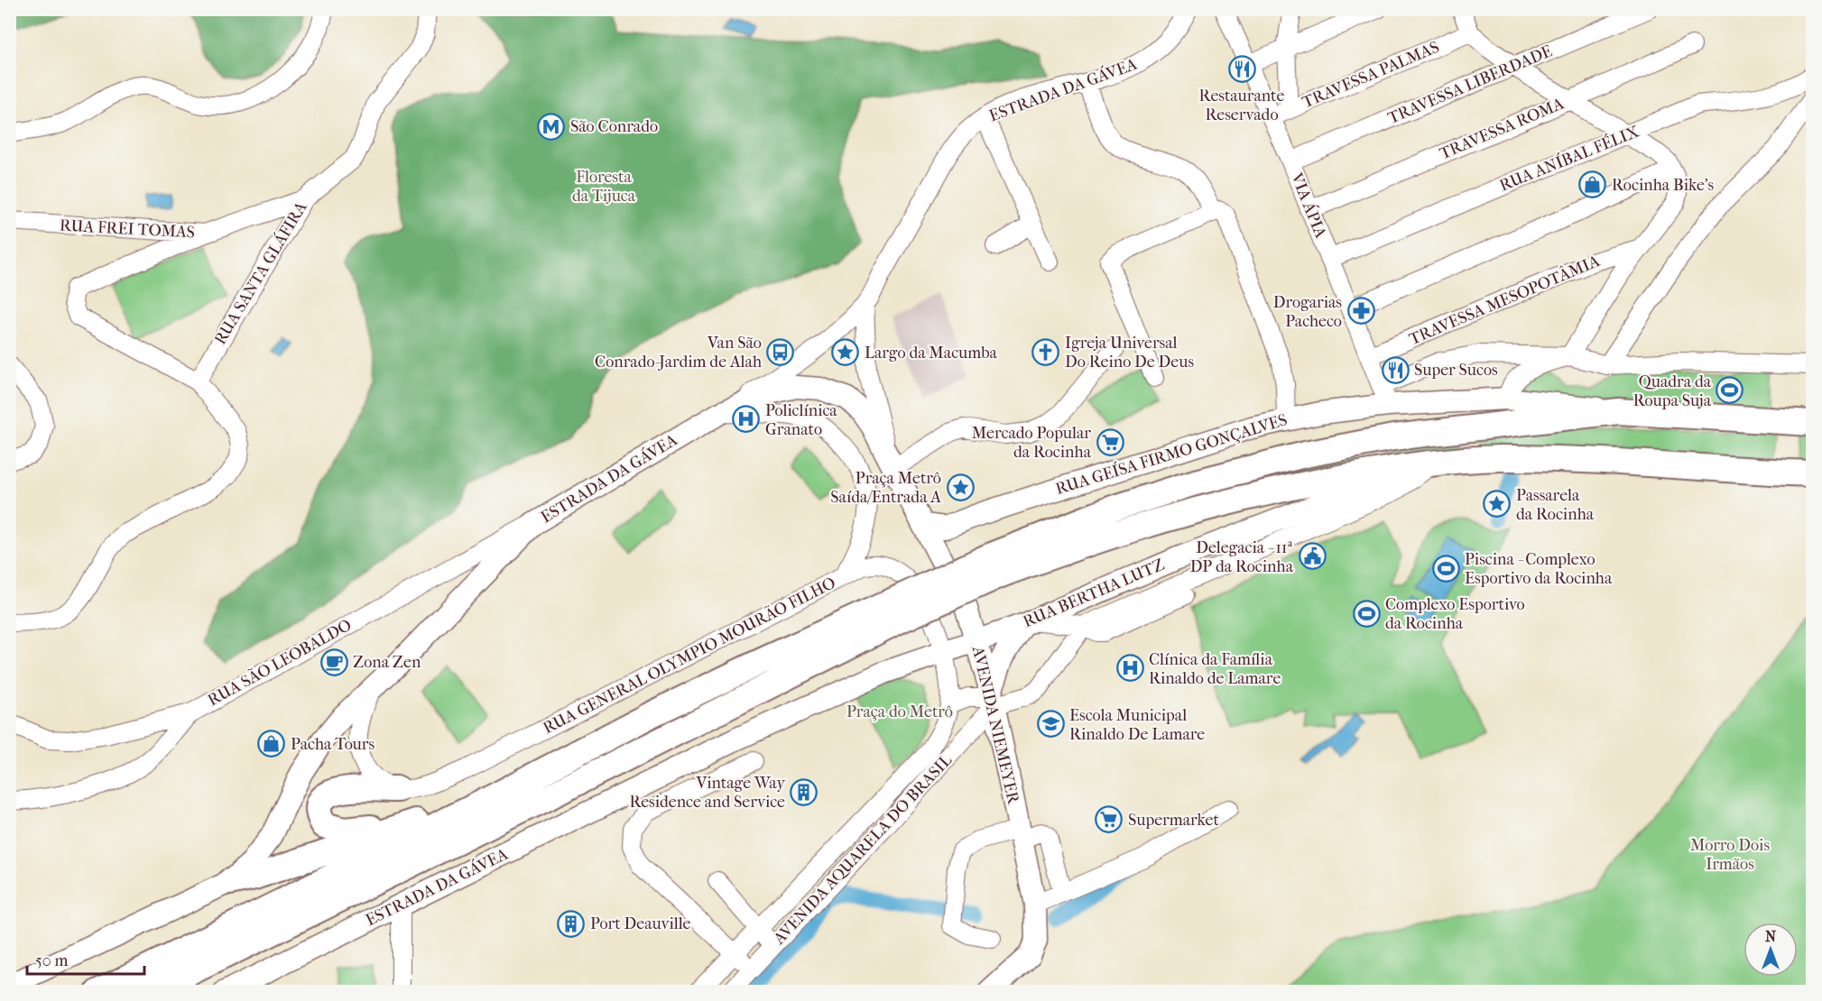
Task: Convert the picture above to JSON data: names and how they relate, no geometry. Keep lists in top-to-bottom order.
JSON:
{
  "streets": {
    "main road": [
      "ESTRADA DA GÁVEA",
      "RUA GEÍSA FIRMO GONÇALVES",
      "RUA BERTHA LUTZ",
      "AVENIDA NIEMEYER"
    ],
    "street": [
      "TRAVESSA PALMAS",
      "TRAVESSA LIBERDADE",
      "TRAVESSA ROMA",
      "RUA ANÍBAL FÉLIX",
      "VIA ÁPIA",
      "RUA FREI TOMAS",
      "RUA SANTA GLÁFIRA",
      "TRAVESSA MESOPOTÂMIA",
      "RUA GENERAL OLYMPIO MOURÃO FILHO",
      "RUA SÃO LEOBALDO",
      "AVENIDA AQUARELA DO BRASIL"
    ]
  },
  "crossings": [
    ["TRAVESSA PALMAS", "VIA ÁPIA"],
    ["TRAVESSA LIBERDADE", "VIA ÁPIA"],
    ["ESTRADA DA GÁVEA", "RUA BERTHA LUTZ"],
    ["ESTRADA DA GÁVEA", "RUA GENERAL OLYMPIO MOURÃO FILHO"],
    ["ESTRADA DA GÁVEA", "RUA SÃO LEOBALDO"],
    ["ESTRADA DA GÁVEA", "AVENIDA NIEMEYER"],
    ["ESTRADA DA GÁVEA", "AVENIDA AQUARELA DO BRASIL"],
    ["TRAVESSA ROMA", "VIA ÁPIA"],
    ["RUA ANÍBAL FÉLIX", "VIA ÁPIA"],
    ["VIA ÁPIA", "TRAVESSA MESOPOTÂMIA"],
    ["VIA ÁPIA", "RUA GEÍSA FIRMO GONÇALVES"],
    ["RUA FREI TOMAS", "RUA SANTA GLÁFIRA"],
    ["RUA GEÍSA FIRMO GONÇALVES", "AVENIDA NIEMEYER"],
    ["RUA BERTHA LUTZ", "AVENIDA NIEMEYER"],
    ["RUA GENERAL OLYMPIO MOURÃO FILHO", "AVENIDA NIEMEYER"],
    ["RUA GENERAL OLYMPIO MOURÃO FILHO", "AVENIDA AQUARELA DO BRASIL"],
    ["AVENIDA NIEMEYER", "AVENIDA AQUARELA DO BRASIL"]
  ],
  "parks": ["Floresta da Tijuca", "Praça do Metrô", "Morro Dois Irmãos"],
  "places": {
    "restaurant": ["Restaurante Reservado", "Super Sucos"],
    "metro station": ["São Conrado"],
    "shop": ["Rocinha Bike's", "Pacha Tours"],
    "pharmacy": ["Drogarias Pacheco"],
    "bus stop": ["Van São Conrado-Jardim de Alah"],
    "church": ["Igreja Universal Do Reino De Deus"],
    "place": ["Largo da Macumba", "Praça Metrô Saída/Entrada A", "Passarela da Rocinha"],
    "sports": ["Quadra da Roupa Suja", "Piscina - Complexo Esportivo da Rocinha", "Complexo Esportivo da Rocinha"],
    "hospital": ["Policlínica Granato", "Clínica da Família Rinaldo de Lamare"],
    "supermarket": ["Mercado Popular da Rocinha", "Supermarket"],
    "public building": ["Delegacia - 11ª DP da Rocinha"],
    "cafe": ["Zona Zen"],
    "school or university": ["Escola Municipal Rinaldo De Lamare"],
    "building": ["Vintage Way Residence and Service", "Port Deauville"]
  },
  "scale_bar": "50 m",
  "north": "top"
}
